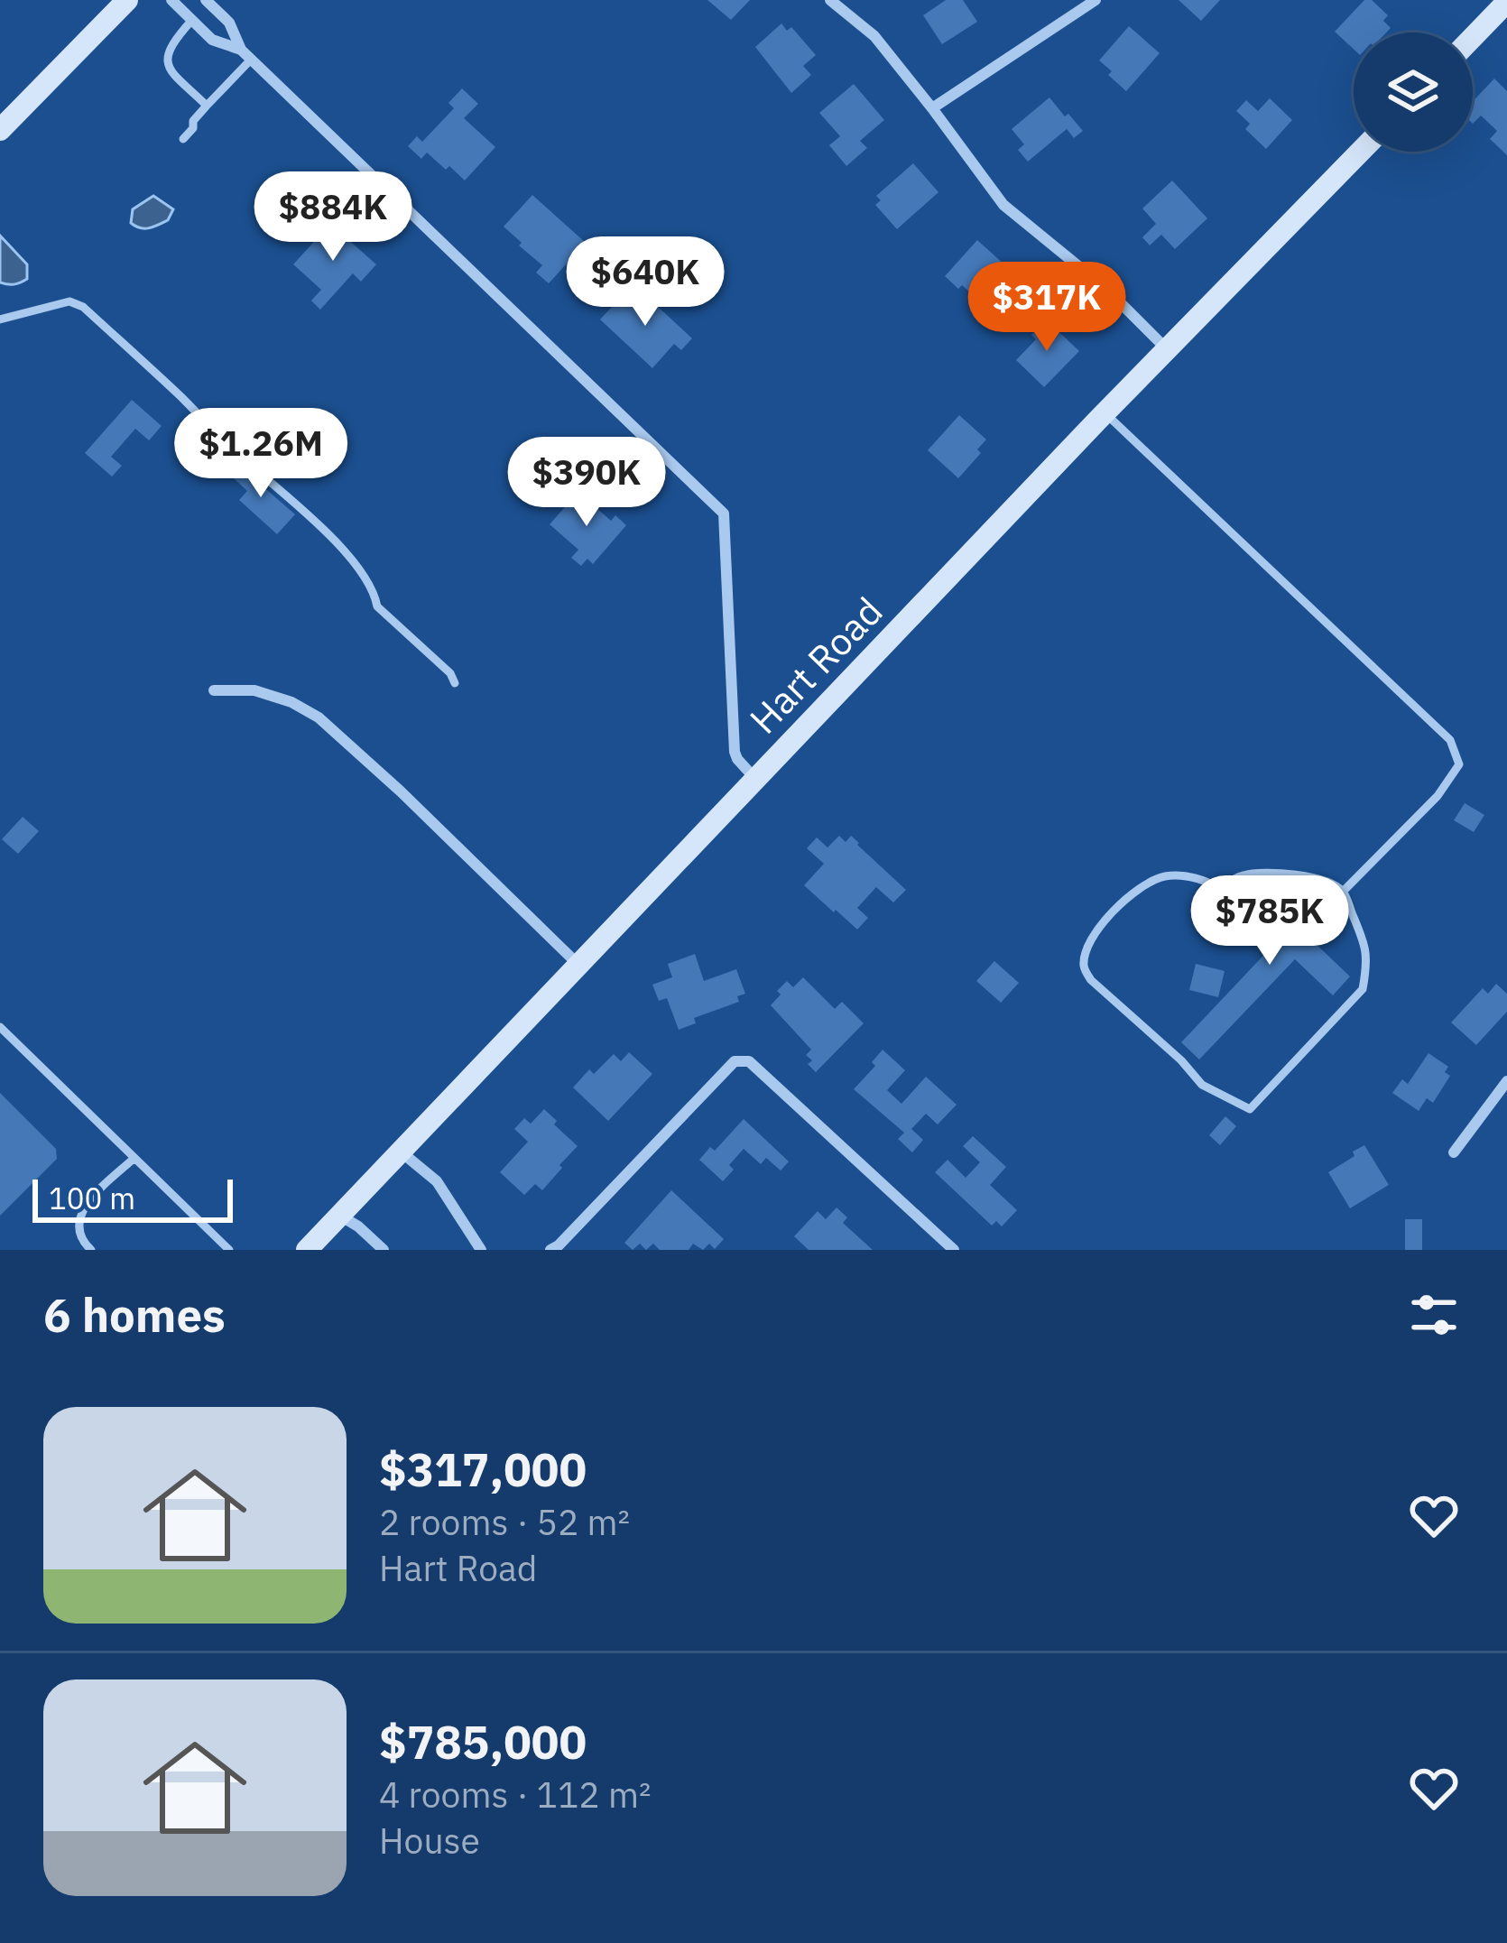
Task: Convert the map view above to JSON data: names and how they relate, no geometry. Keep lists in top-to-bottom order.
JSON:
{
  "streets": {
    "street": ["Hart Road"]
  },
  "scale_bar": "100 m",
  "page": {
    "price": [
      "$884K",
      "$640K",
      "$317K",
      "$1.26M",
      "$390K",
      "$785K"
    ],
    "scale": "100 m",
    "heading": "6 homes",
    "list": [
      {
        "name": "$317,000",
        "note": "2 rooms · 52 m² · Hart Road"
      },
      {
        "name": "$785,000",
        "note": "4 rooms · 112 m² · House"
      }
    ]
  }
}
